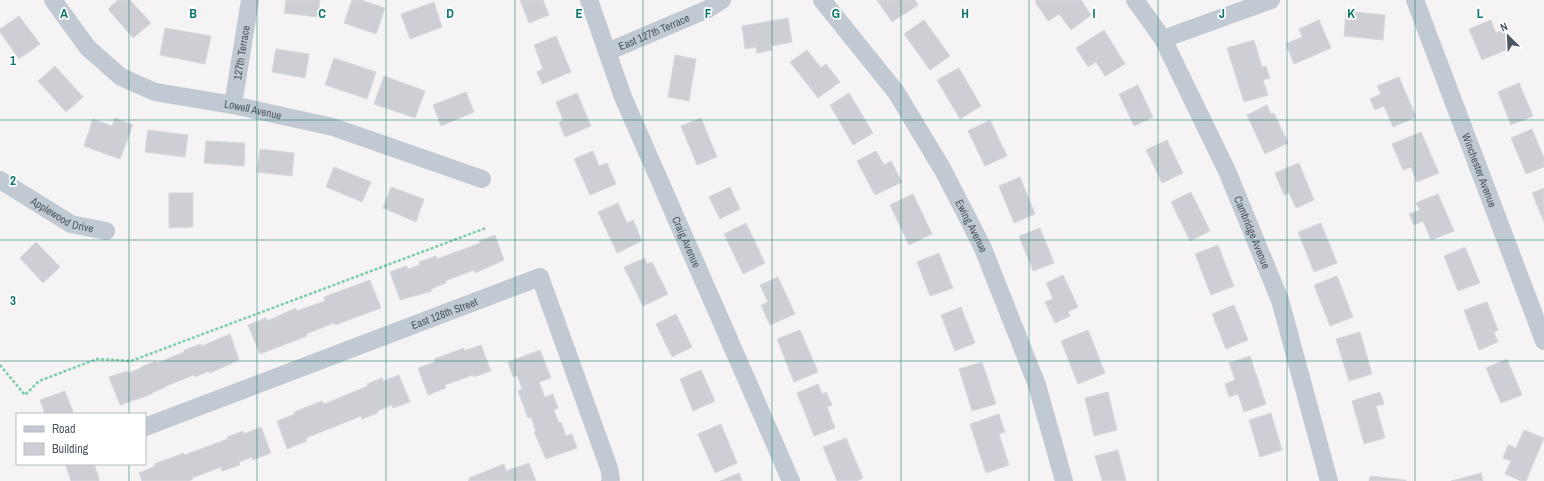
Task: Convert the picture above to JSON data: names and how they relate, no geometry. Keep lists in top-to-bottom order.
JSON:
{
  "streets": {
    "street": [
      "East 127th Terrace",
      "127th Terrace",
      "Lowell Avenue",
      "Winchester Avenue",
      "Applewood Drive",
      "Ewing Avenue",
      "Cambridge Avenue",
      "Craig Avenue",
      "East 128th Street"
    ]
  },
  "crossings": [
    ["East 127th Terrace", "Craig Avenue"],
    ["127th Terrace", "Lowell Avenue"]
  ],
  "legend": ["Road", "Building"],
  "north": "top left",
  "grid": {
    "columns": [
      "A",
      "B",
      "C",
      "D",
      "E",
      "F",
      "G",
      "H",
      "I",
      "J",
      "K",
      "L"
    ],
    "rows": ["1", "2", "3"]
  }
}
